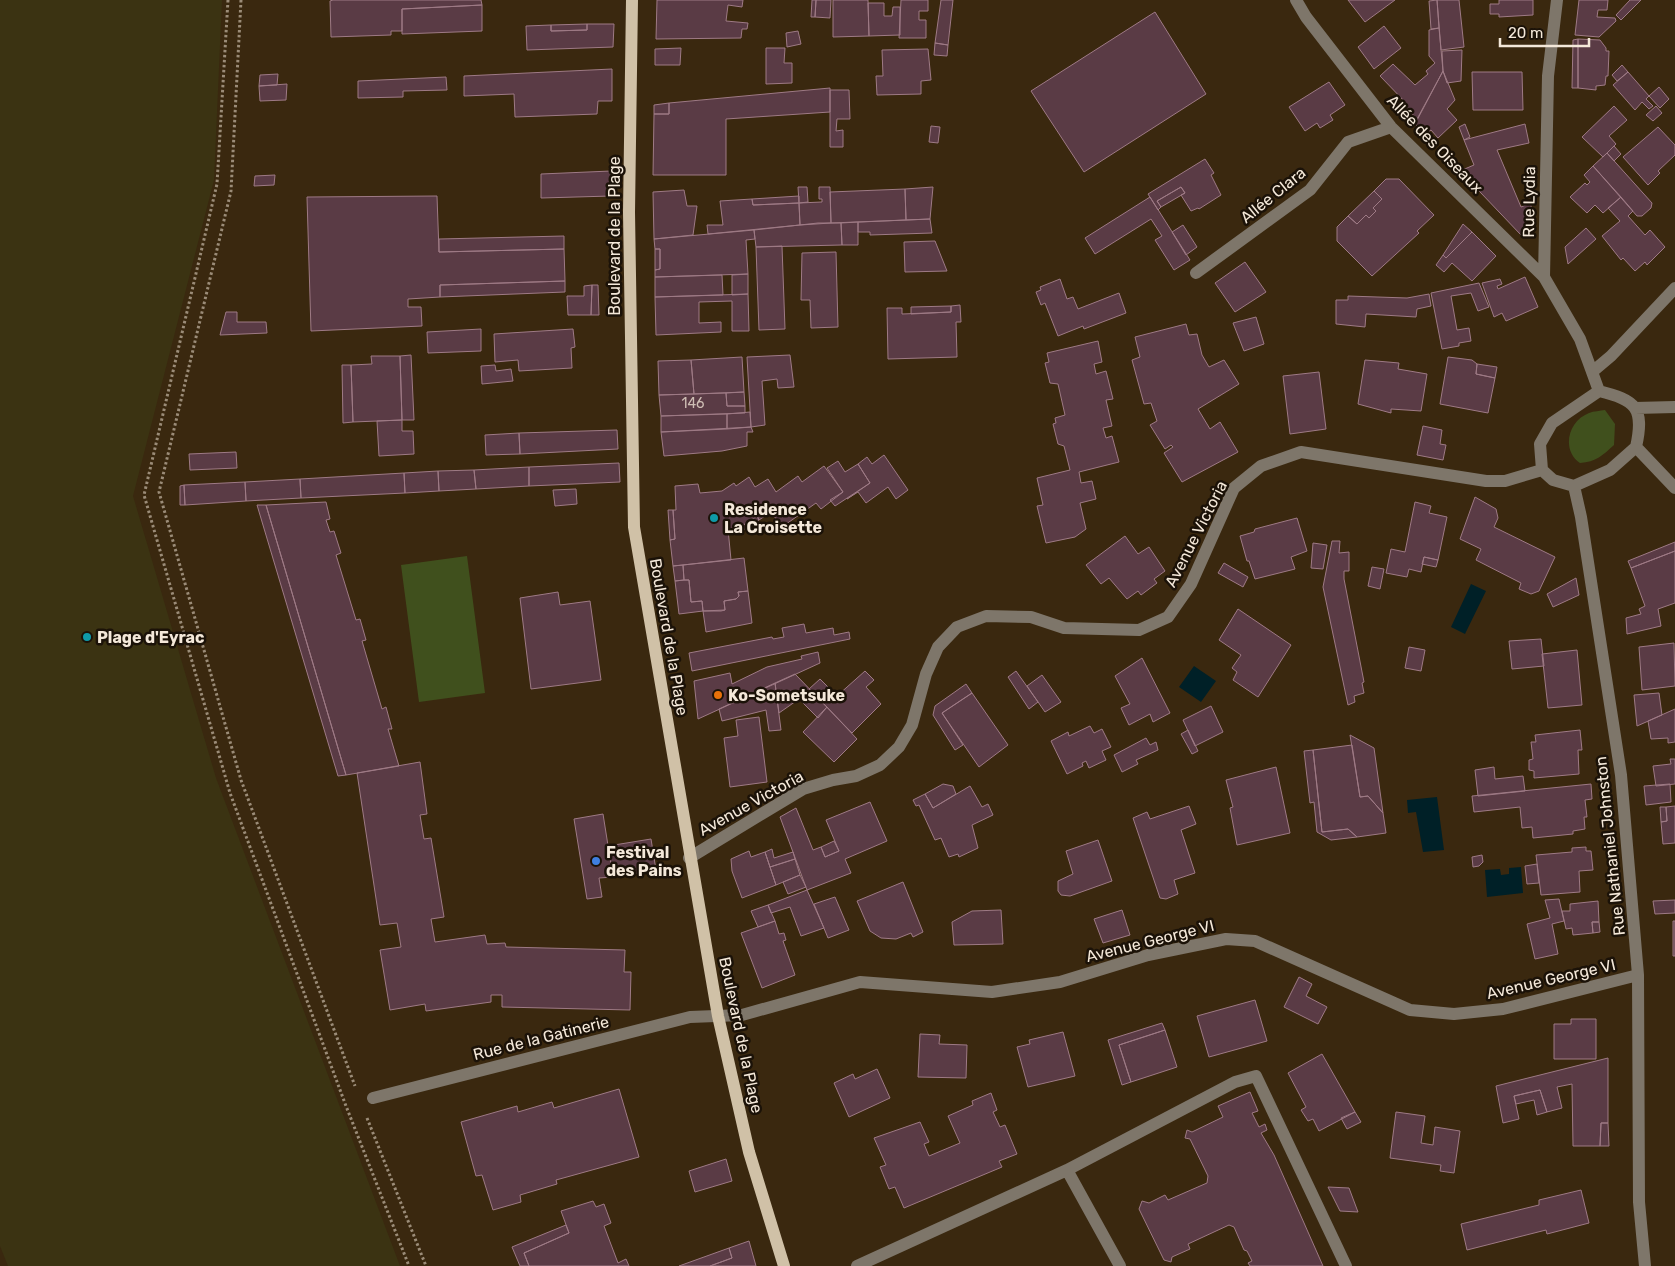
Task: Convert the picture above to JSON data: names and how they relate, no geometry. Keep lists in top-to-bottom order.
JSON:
{
  "streets": {
    "main road": ["Boulevard de la Plage"],
    "street": [
      "Allée des Oiseaux",
      "Allée Clara",
      "Rue Lydia",
      "Avenue Victoria",
      "Rue Nathaniel Johnston",
      "Avenue George VI",
      "Rue de la Gatinerie"
    ]
  },
  "crossings": [
    ["Allée des Oiseaux", "Allée Clara"],
    ["Allée des Oiseaux", "Rue Lydia"],
    ["Boulevard de la Plage", "Avenue Victoria"],
    ["Boulevard de la Plage", "Avenue George VI"],
    ["Boulevard de la Plage", "Rue de la Gatinerie"],
    ["Avenue Victoria", "Rue Nathaniel Johnston"],
    ["Rue Nathaniel Johnston", "Avenue George VI"],
    ["Avenue George VI", "Rue de la Gatinerie"]
  ],
  "places": [
    "Residence La Croisette",
    "Plage d'Eyrac",
    "Ko-Sometsuke",
    "Festival des Pains"
  ],
  "house_numbers": ["146"],
  "scale_bar": "20 m"
}
